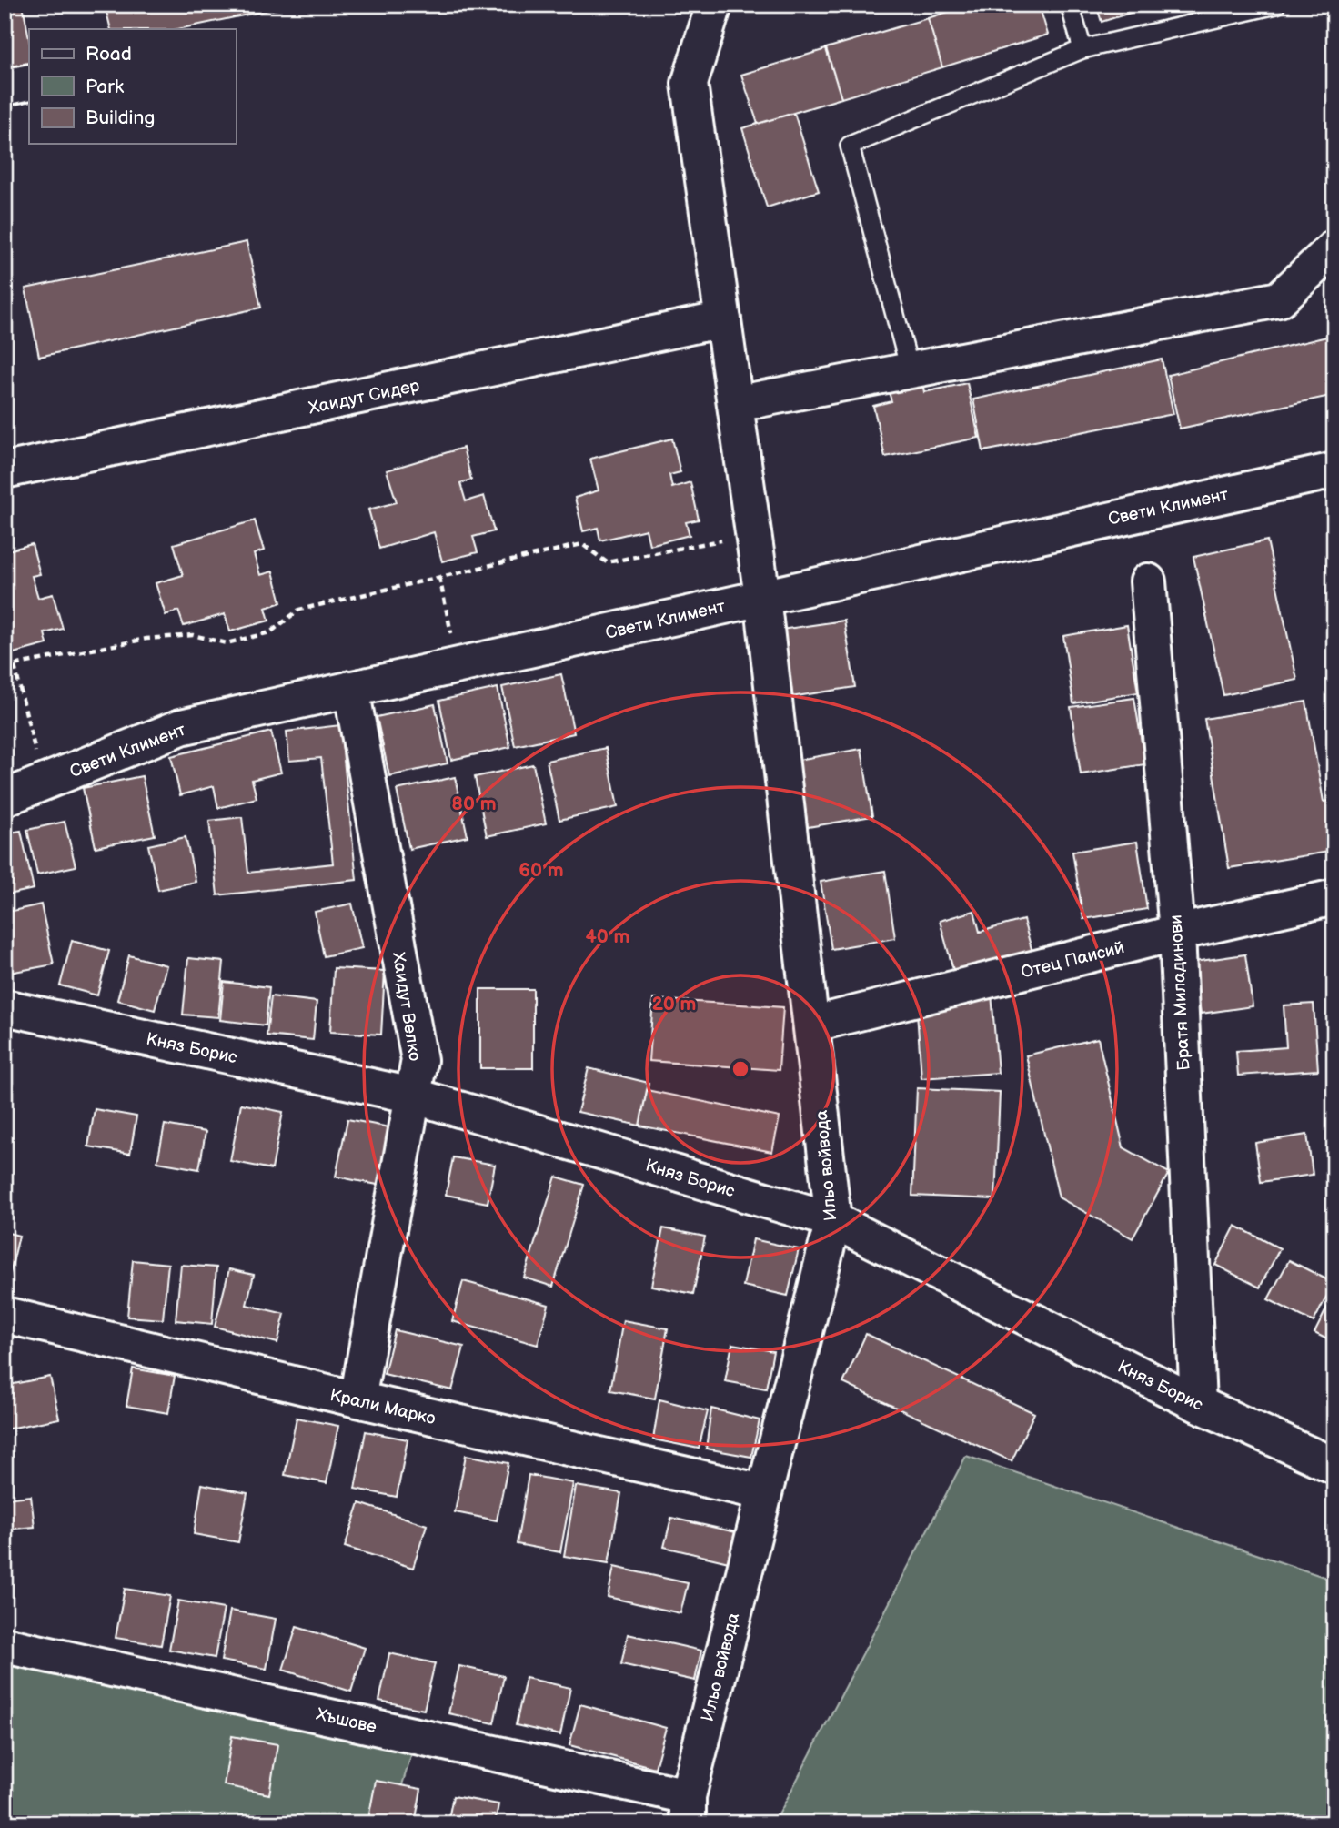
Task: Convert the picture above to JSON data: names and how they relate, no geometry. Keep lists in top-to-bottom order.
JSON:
{
  "streets": {
    "street": [
      "Хаидут Сидер",
      "Свети Климент",
      "Отец Паисий",
      "Братя Миладинови",
      "Хаидут Велко",
      "Княз Борис",
      "Ильо войвода",
      "Крали Марко",
      "Хъшове"
    ]
  },
  "crossings": [
    ["Хаидут Сидер", "Ильо войвода"],
    ["Свети Климент", "Хаидут Велко"],
    ["Свети Климент", "Ильо войвода"],
    ["Отец Паисий", "Братя Миладинови"],
    ["Отец Паисий", "Ильо войвода"],
    ["Братя Миладинови", "Княз Борис"],
    ["Хаидут Велко", "Княз Борис"],
    ["Хаидут Велко", "Крали Марко"],
    ["Княз Борис", "Ильо войвода"],
    ["Ильо войвода", "Крали Марко"],
    ["Ильо войвода", "Хъшове"]
  ],
  "legend": ["Road", "Park", "Building"],
  "rings": [
    "80 m",
    "60 m",
    "40 m",
    "20 m"
  ]
}
